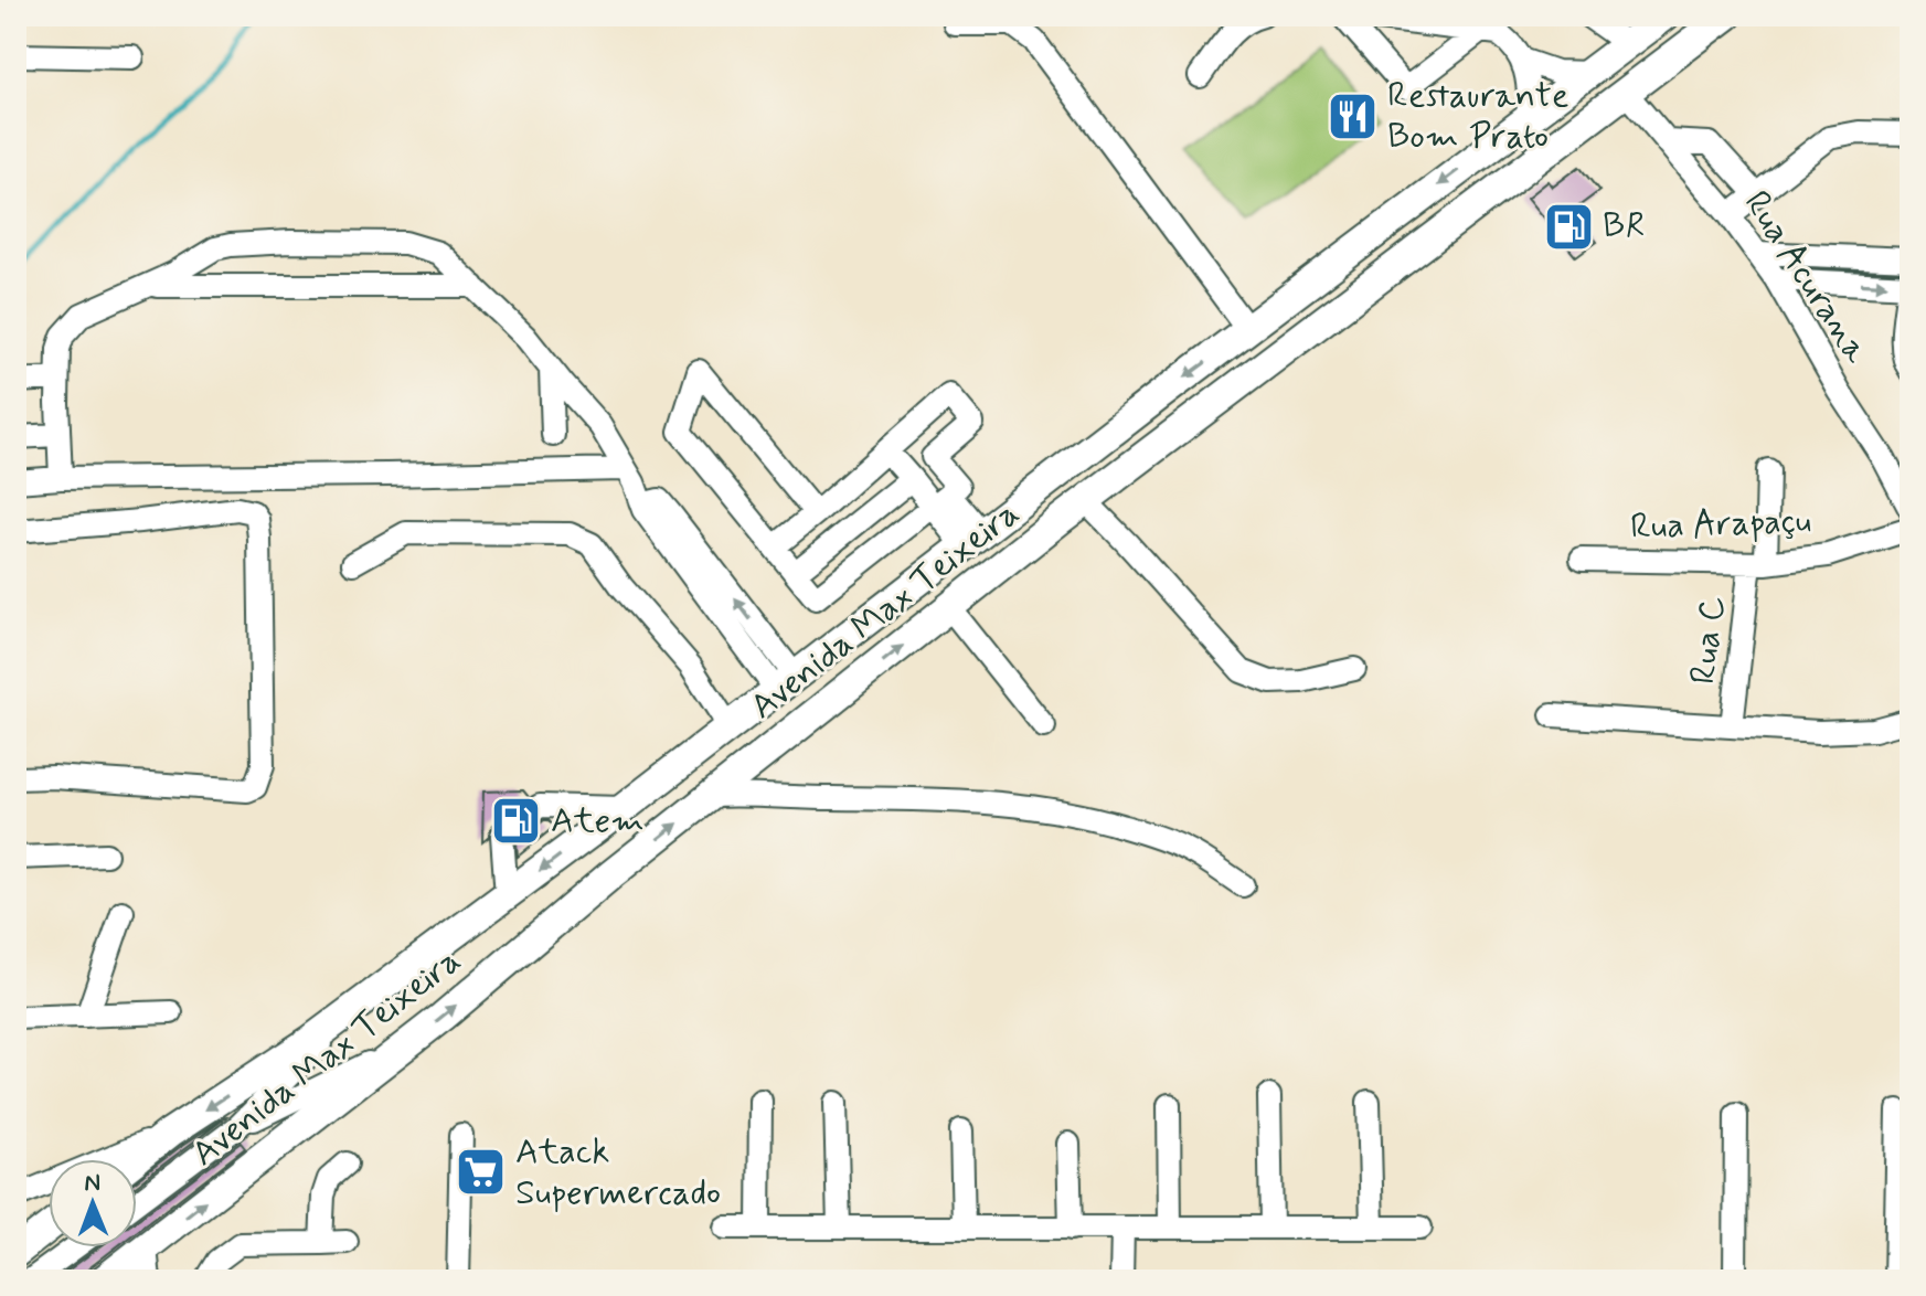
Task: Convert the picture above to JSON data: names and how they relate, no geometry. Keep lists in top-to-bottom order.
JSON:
{
  "streets": {
    "main road": ["Avenida Max Teixeira"],
    "street": ["Rua Acurana", "Rua Arapaçu", "Rua C"]
  },
  "crossings": [
    ["Rua Acurana", "Avenida Max Teixeira"],
    ["Rua Arapaçu", "Rua C"]
  ],
  "places": {
    "restaurant": ["Restaurante Bom Prato"],
    "fuel station": ["BR", "Atem"],
    "supermarket": ["Atack Supermercado"]
  },
  "north": "top"
}
